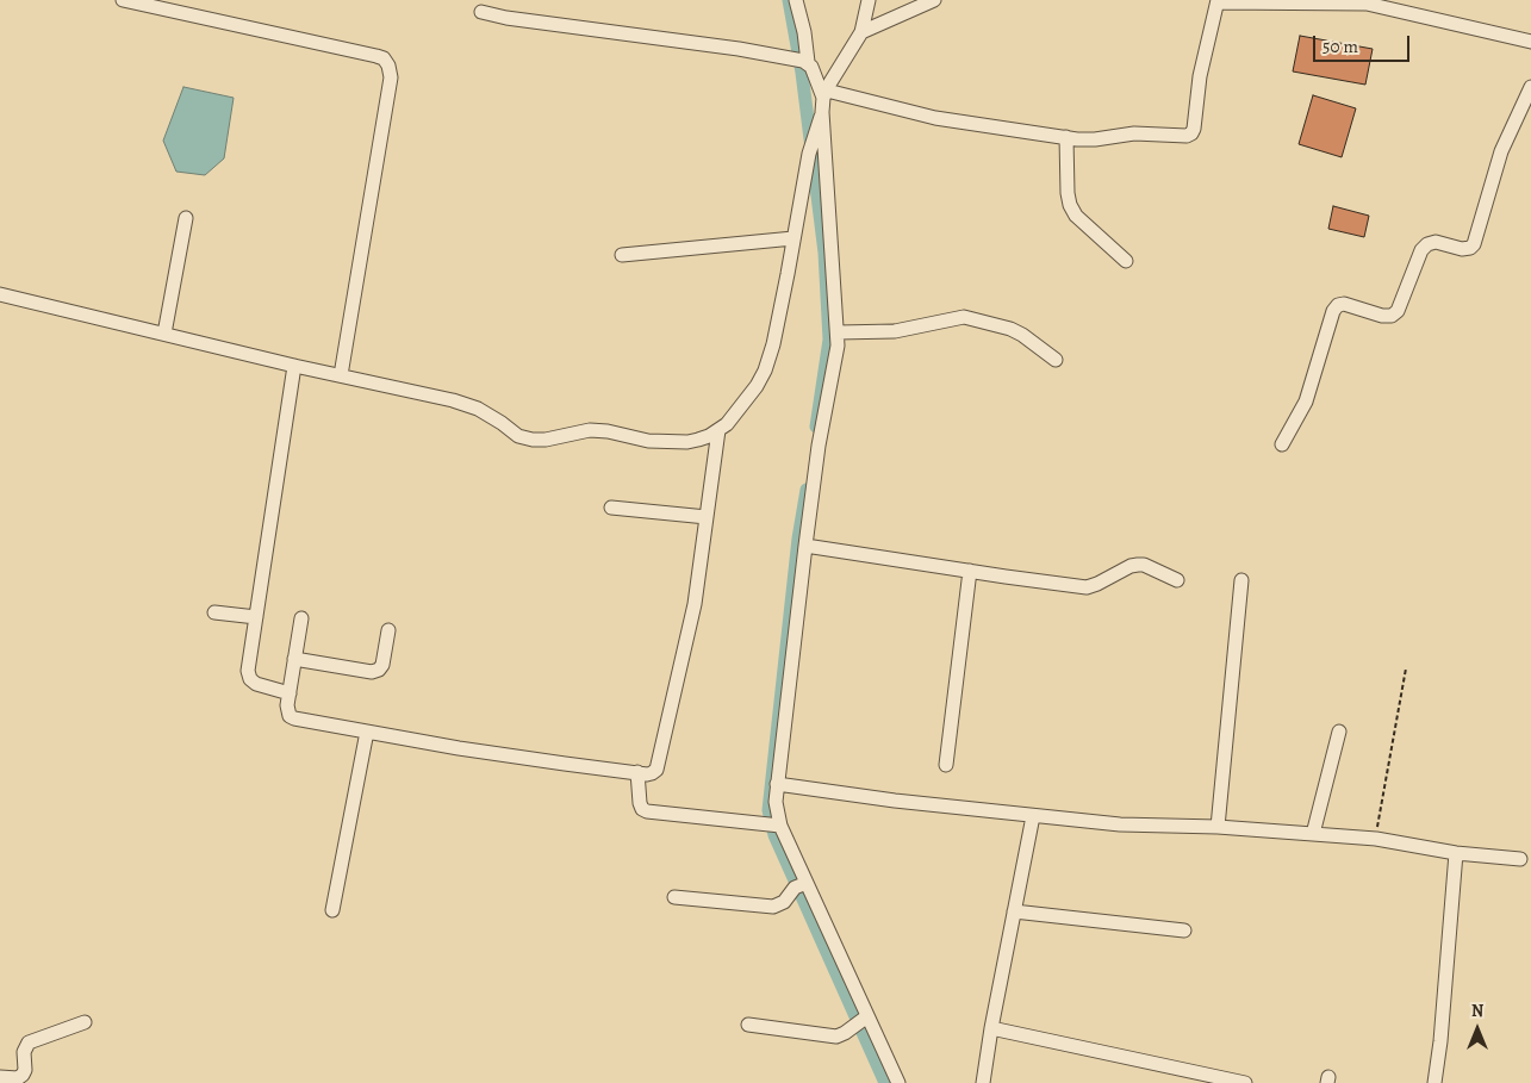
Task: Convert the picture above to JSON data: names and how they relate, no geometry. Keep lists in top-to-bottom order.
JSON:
{
  "scale_bar": "50 m",
  "north": "top"
}
